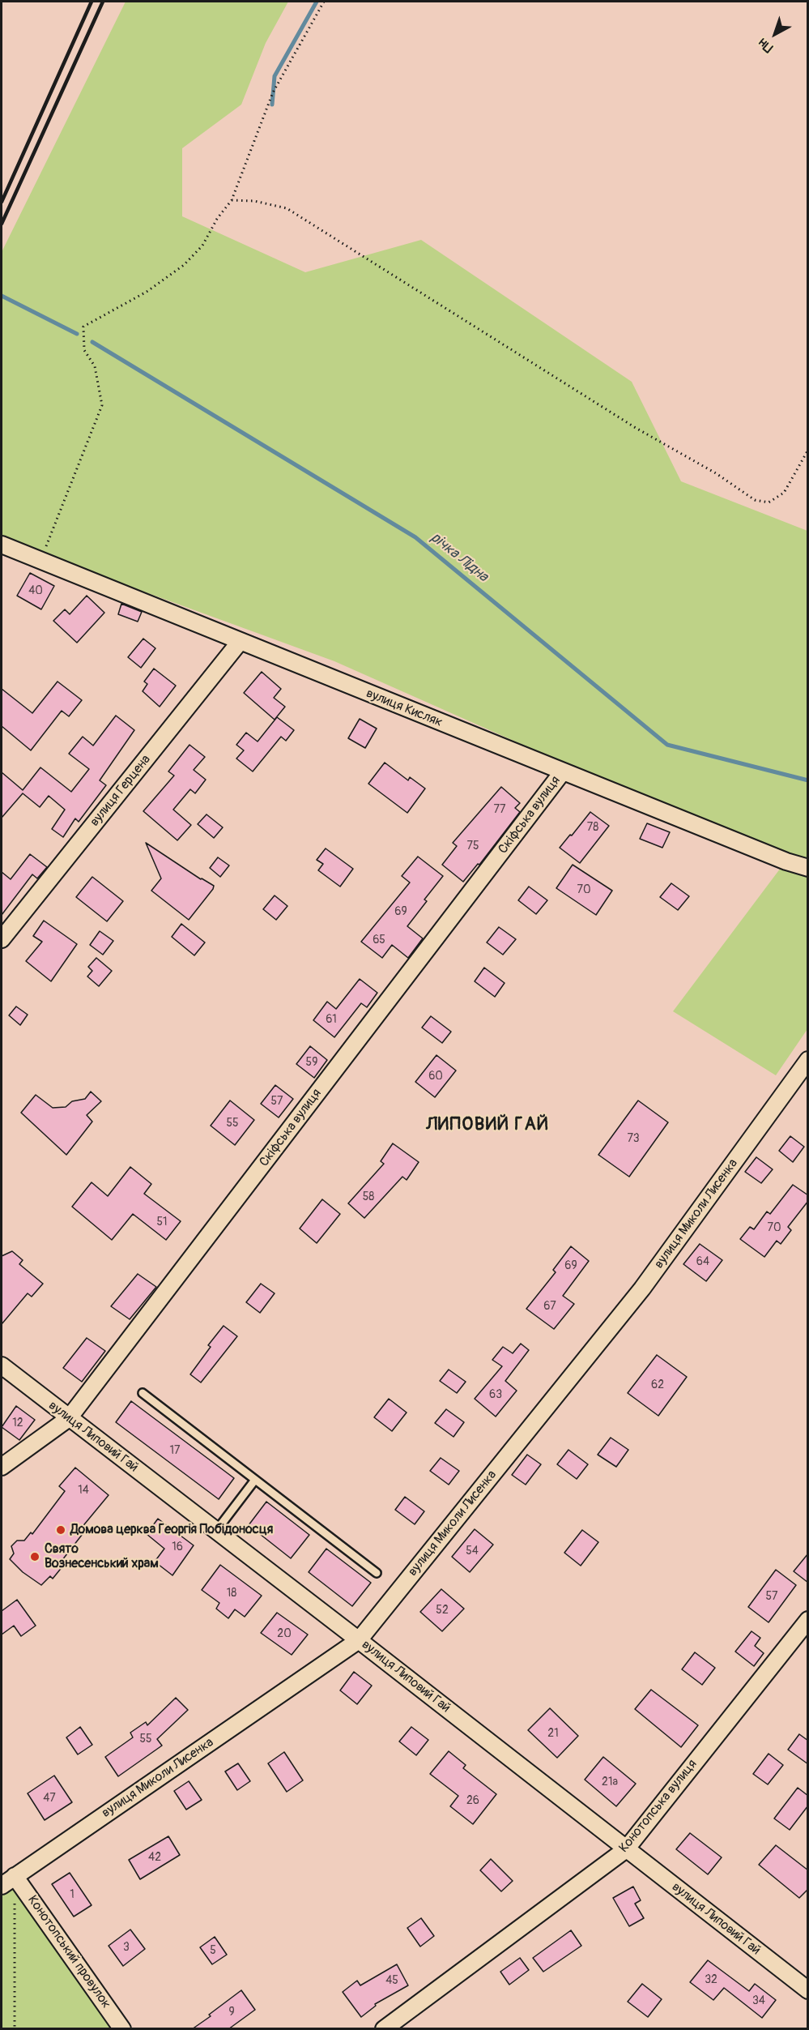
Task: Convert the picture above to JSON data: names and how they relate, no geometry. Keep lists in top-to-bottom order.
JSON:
{
  "streets": {
    "street": [
      "вулиця Кисляк",
      "вулиця Герцена",
      "Скіфська вулиця",
      "вулиця Миколи Лисенка",
      "вулиця Липовий Гай",
      "Конотопська вулиця",
      "Конотопський провулок"
    ]
  },
  "crossings": [
    ["вулиця Кисляк", "вулиця Герцена"],
    ["вулиця Кисляк", "Скіфська вулиця"],
    ["Скіфська вулиця", "вулиця Липовий Гай"],
    ["вулиця Миколи Лисенка", "вулиця Липовий Гай"],
    ["вулиця Миколи Лисенка", "Конотопський провулок"],
    ["вулиця Липовий Гай", "Конотопська вулиця"]
  ],
  "districts": ["ЛИПОВИЙ ГАЙ"],
  "water": ["річка Лідна"],
  "places": ["Домова церква Георгія Побідоносця", "Свято Вознесенський храм"],
  "house_numbers": [
    "40",
    "77",
    "78",
    "75",
    "70",
    "69",
    "65",
    "61",
    "59",
    "60",
    "57",
    "55",
    "73",
    "58",
    "51",
    "70",
    "64",
    "69",
    "67",
    "62",
    "63",
    "12",
    "17",
    "14",
    "16",
    "54",
    "18",
    "57",
    "52",
    "20",
    "21",
    "55",
    "21а",
    "47",
    "26",
    "42",
    "1",
    "3",
    "5",
    "32",
    "45",
    "34",
    "9"
  ],
  "north": "bottom left"
}
